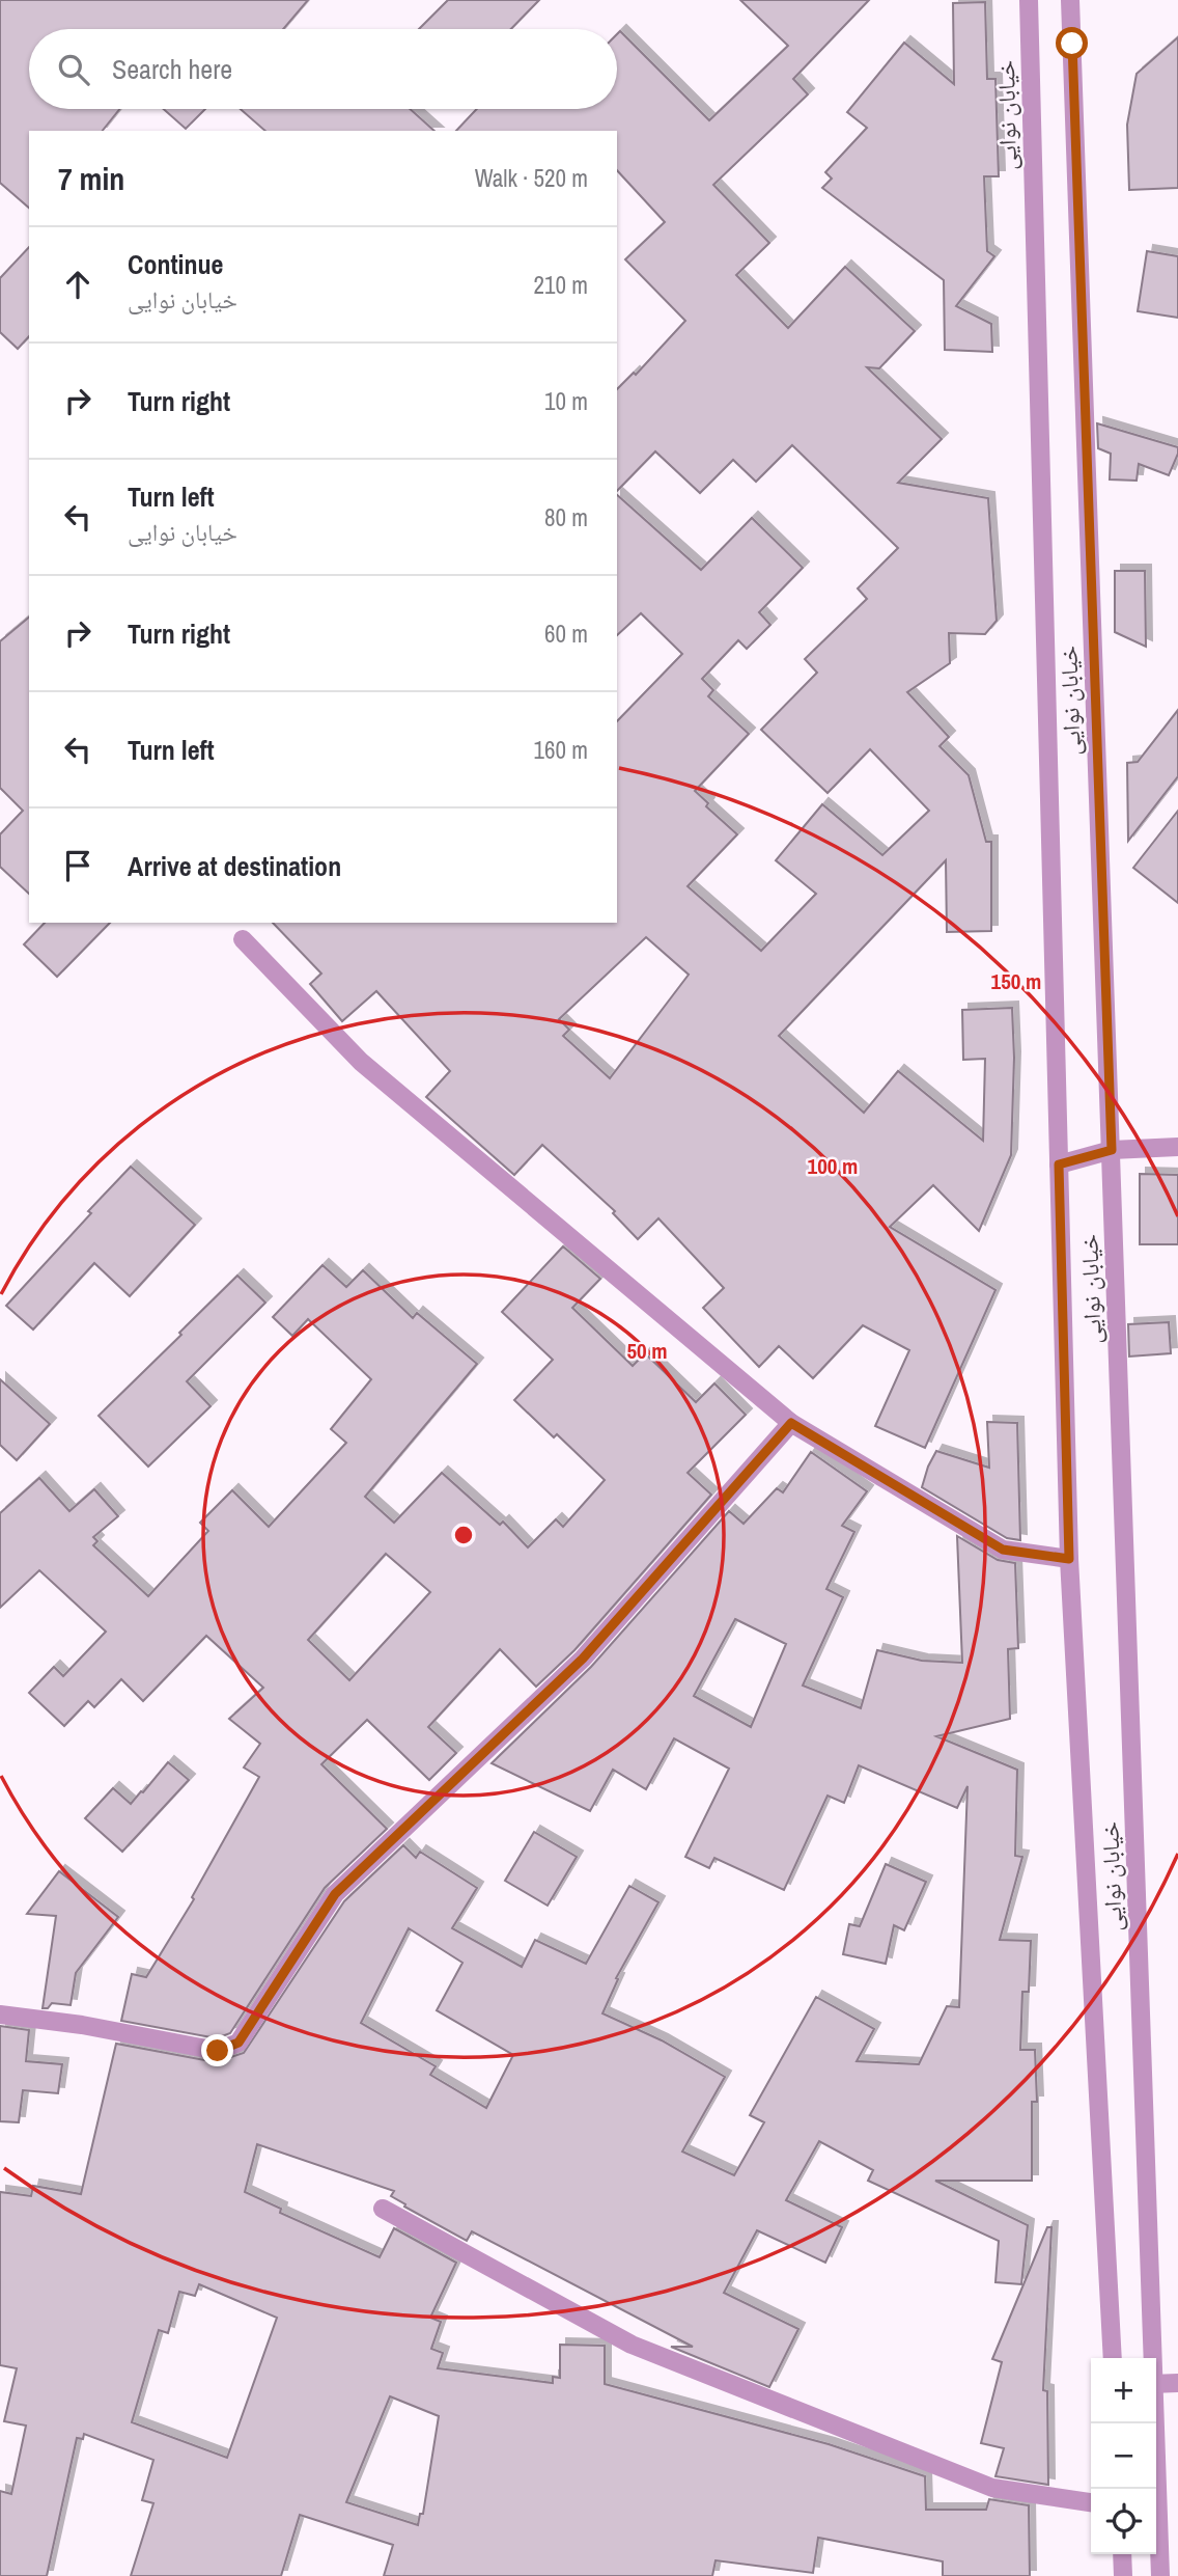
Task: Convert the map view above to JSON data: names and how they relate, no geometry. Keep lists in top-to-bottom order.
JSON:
{
  "streets": {
    "street": ["خیابان نوایی"]
  },
  "page": {
    "search": "Search here",
    "heading": ["7 min", "Walk · 520 m"],
    "list": [
      ["Continue", "خیابان نوایی", "210 m"],
      ["Turn right", "10 m"],
      ["Turn left", "خیابان نوایی", "80 m"],
      ["Turn right", "60 m"],
      ["Turn left", "160 m"],
      "Arrive at destination"
    ],
    "map_buttons": ["+", "−"]
  },
  "rings": ["150 m", "100 m", "50 m"]
}
